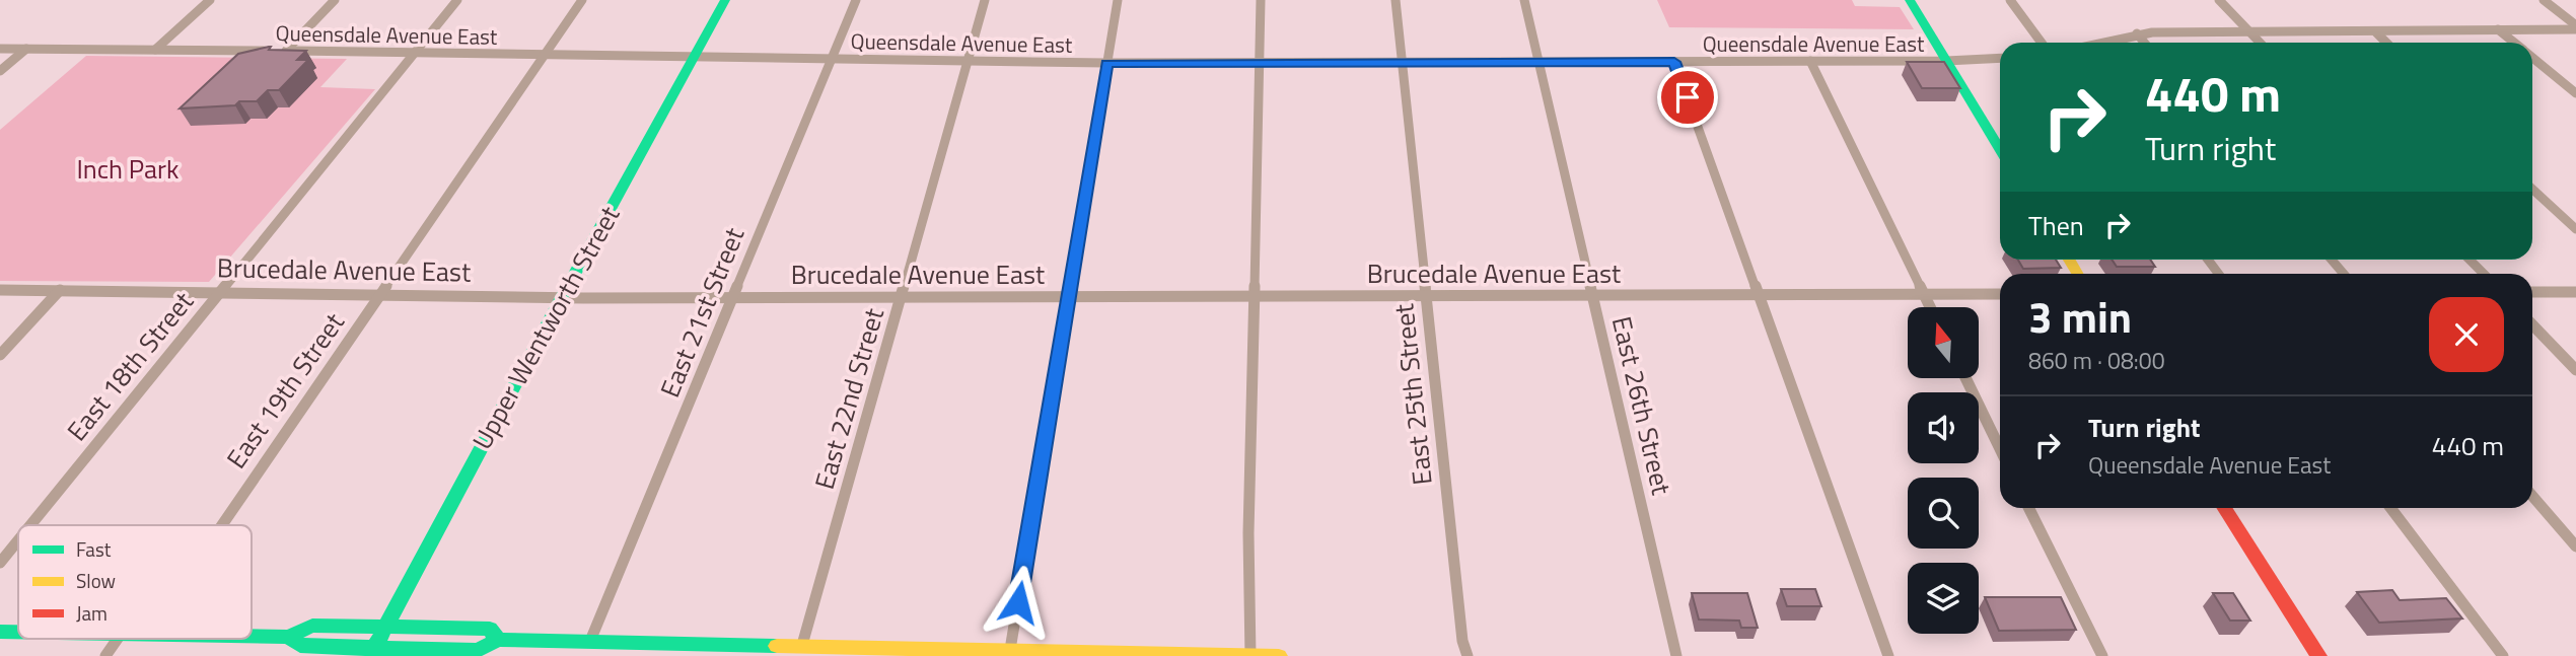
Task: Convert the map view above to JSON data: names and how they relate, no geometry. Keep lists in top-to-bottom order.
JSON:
{
  "streets": {
    "main road": ["Upper Wentworth Street"],
    "street": [
      "Queensdale Avenue East",
      "Brucedale Avenue East",
      "East 21st Street",
      "East 18th Street",
      "East 19th Street",
      "East 25th Street",
      "East 22nd Street",
      "East 26th Street"
    ]
  },
  "crossings": [
    ["Queensdale Avenue East", "East 21st Street"],
    ["Queensdale Avenue East", "Upper Wentworth Street"],
    ["Queensdale Avenue East", "East 18th Street"],
    ["Queensdale Avenue East", "East 19th Street"],
    ["Queensdale Avenue East", "East 25th Street"],
    ["Queensdale Avenue East", "East 22nd Street"],
    ["Queensdale Avenue East", "East 26th Street"],
    ["Brucedale Avenue East", "East 21st Street"],
    ["Brucedale Avenue East", "Upper Wentworth Street"],
    ["Brucedale Avenue East", "East 18th Street"],
    ["Brucedale Avenue East", "East 19th Street"],
    ["Brucedale Avenue East", "East 25th Street"],
    ["Brucedale Avenue East", "East 22nd Street"],
    ["Brucedale Avenue East", "East 26th Street"]
  ],
  "parks": ["Inch Park"],
  "legend": ["Fast", "Slow", "Jam"],
  "north": "top",
  "page": {
    "turn": ["440 m", "Turn right"],
    "then": "Then",
    "heading": ["3 min", "860 m · 08:00"],
    "list": [
      {
        "name": "Turn right",
        "note": "Queensdale Avenue East",
        "value": "440 m"
      }
    ]
  }
}
